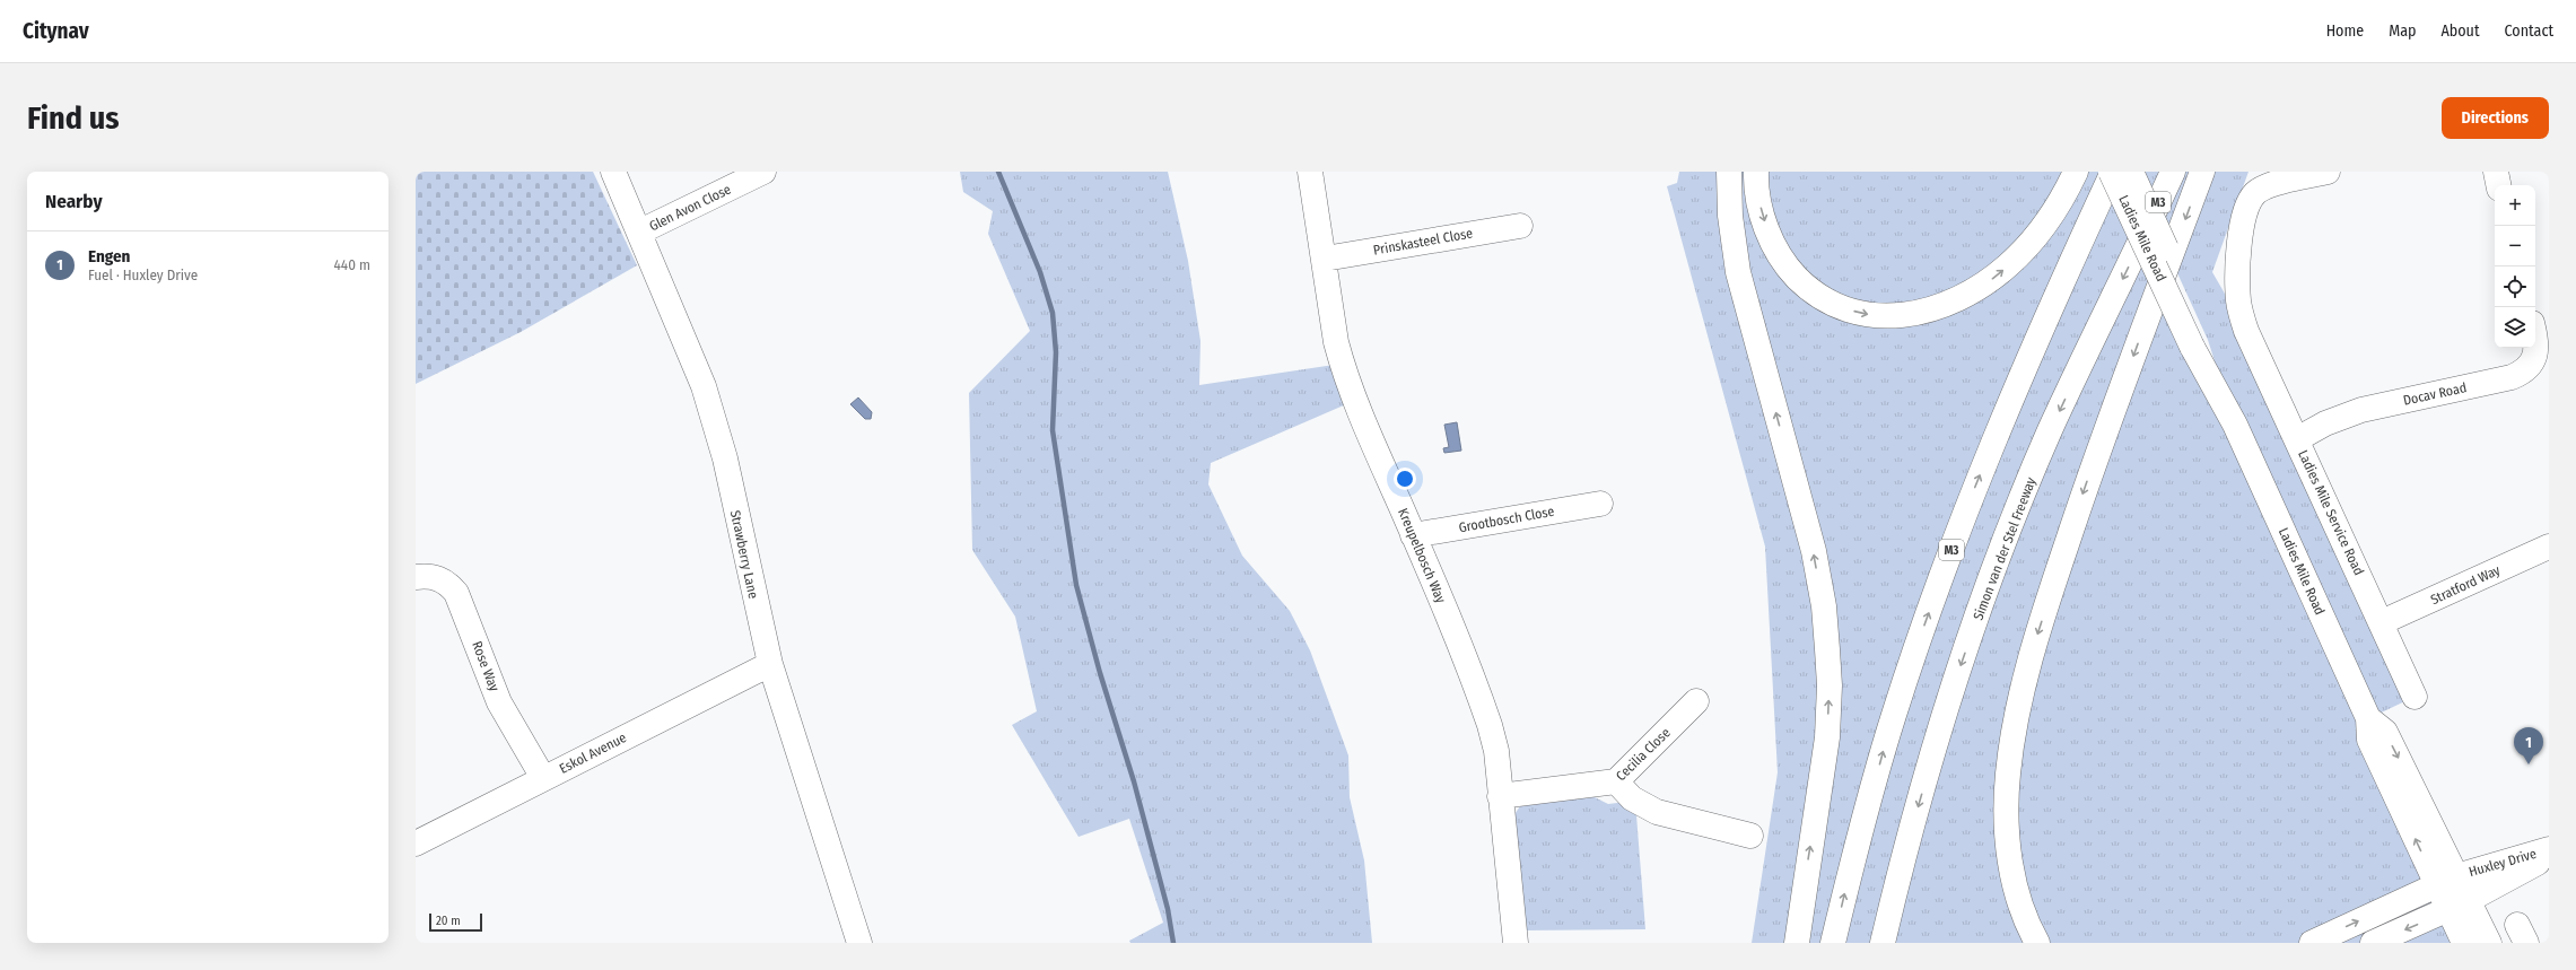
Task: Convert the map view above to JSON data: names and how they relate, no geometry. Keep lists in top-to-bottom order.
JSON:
{
  "streets": {
    "main road": [
      "M3",
      "Glen Avon Close",
      "Ladies Mile Road",
      "Prinskasteel Close",
      "Docav Road",
      "Ladies Mile Service Road",
      "Grootbosch Close",
      "Simon van der Stel Freeway",
      "Strawberry Lane",
      "Kreupelbosch Way",
      "Stratford Way",
      "Rose Way",
      "Eskol Avenue",
      "Cecilia Close",
      "Huxley Drive"
    ]
  },
  "crossings": [
    ["M3", "Ladies Mile Road"],
    ["Glen Avon Close", "Strawberry Lane"],
    ["Ladies Mile Road", "Huxley Drive"],
    ["Prinskasteel Close", "Kreupelbosch Way"],
    ["Docav Road", "Ladies Mile Service Road"],
    ["Ladies Mile Service Road", "Stratford Way"],
    ["Grootbosch Close", "Kreupelbosch Way"],
    ["Strawberry Lane", "Eskol Avenue"],
    ["Kreupelbosch Way", "Cecilia Close"],
    ["Rose Way", "Eskol Avenue"]
  ],
  "scale_bar": "20 m",
  "page": {
    "header": "Citynav",
    "nav": [
      "Home",
      "Map",
      "About",
      "Contact"
    ],
    "buttons": "Directions",
    "title": "Find us",
    "heading": "Nearby",
    "map_buttons": ["+", "−"],
    "list": [
      {
        "mark": "1",
        "name": "Engen",
        "note": "Fuel · Huxley Drive",
        "value": "440 m"
      }
    ],
    "pins": "1",
    "scale": "20 m"
  }
}
